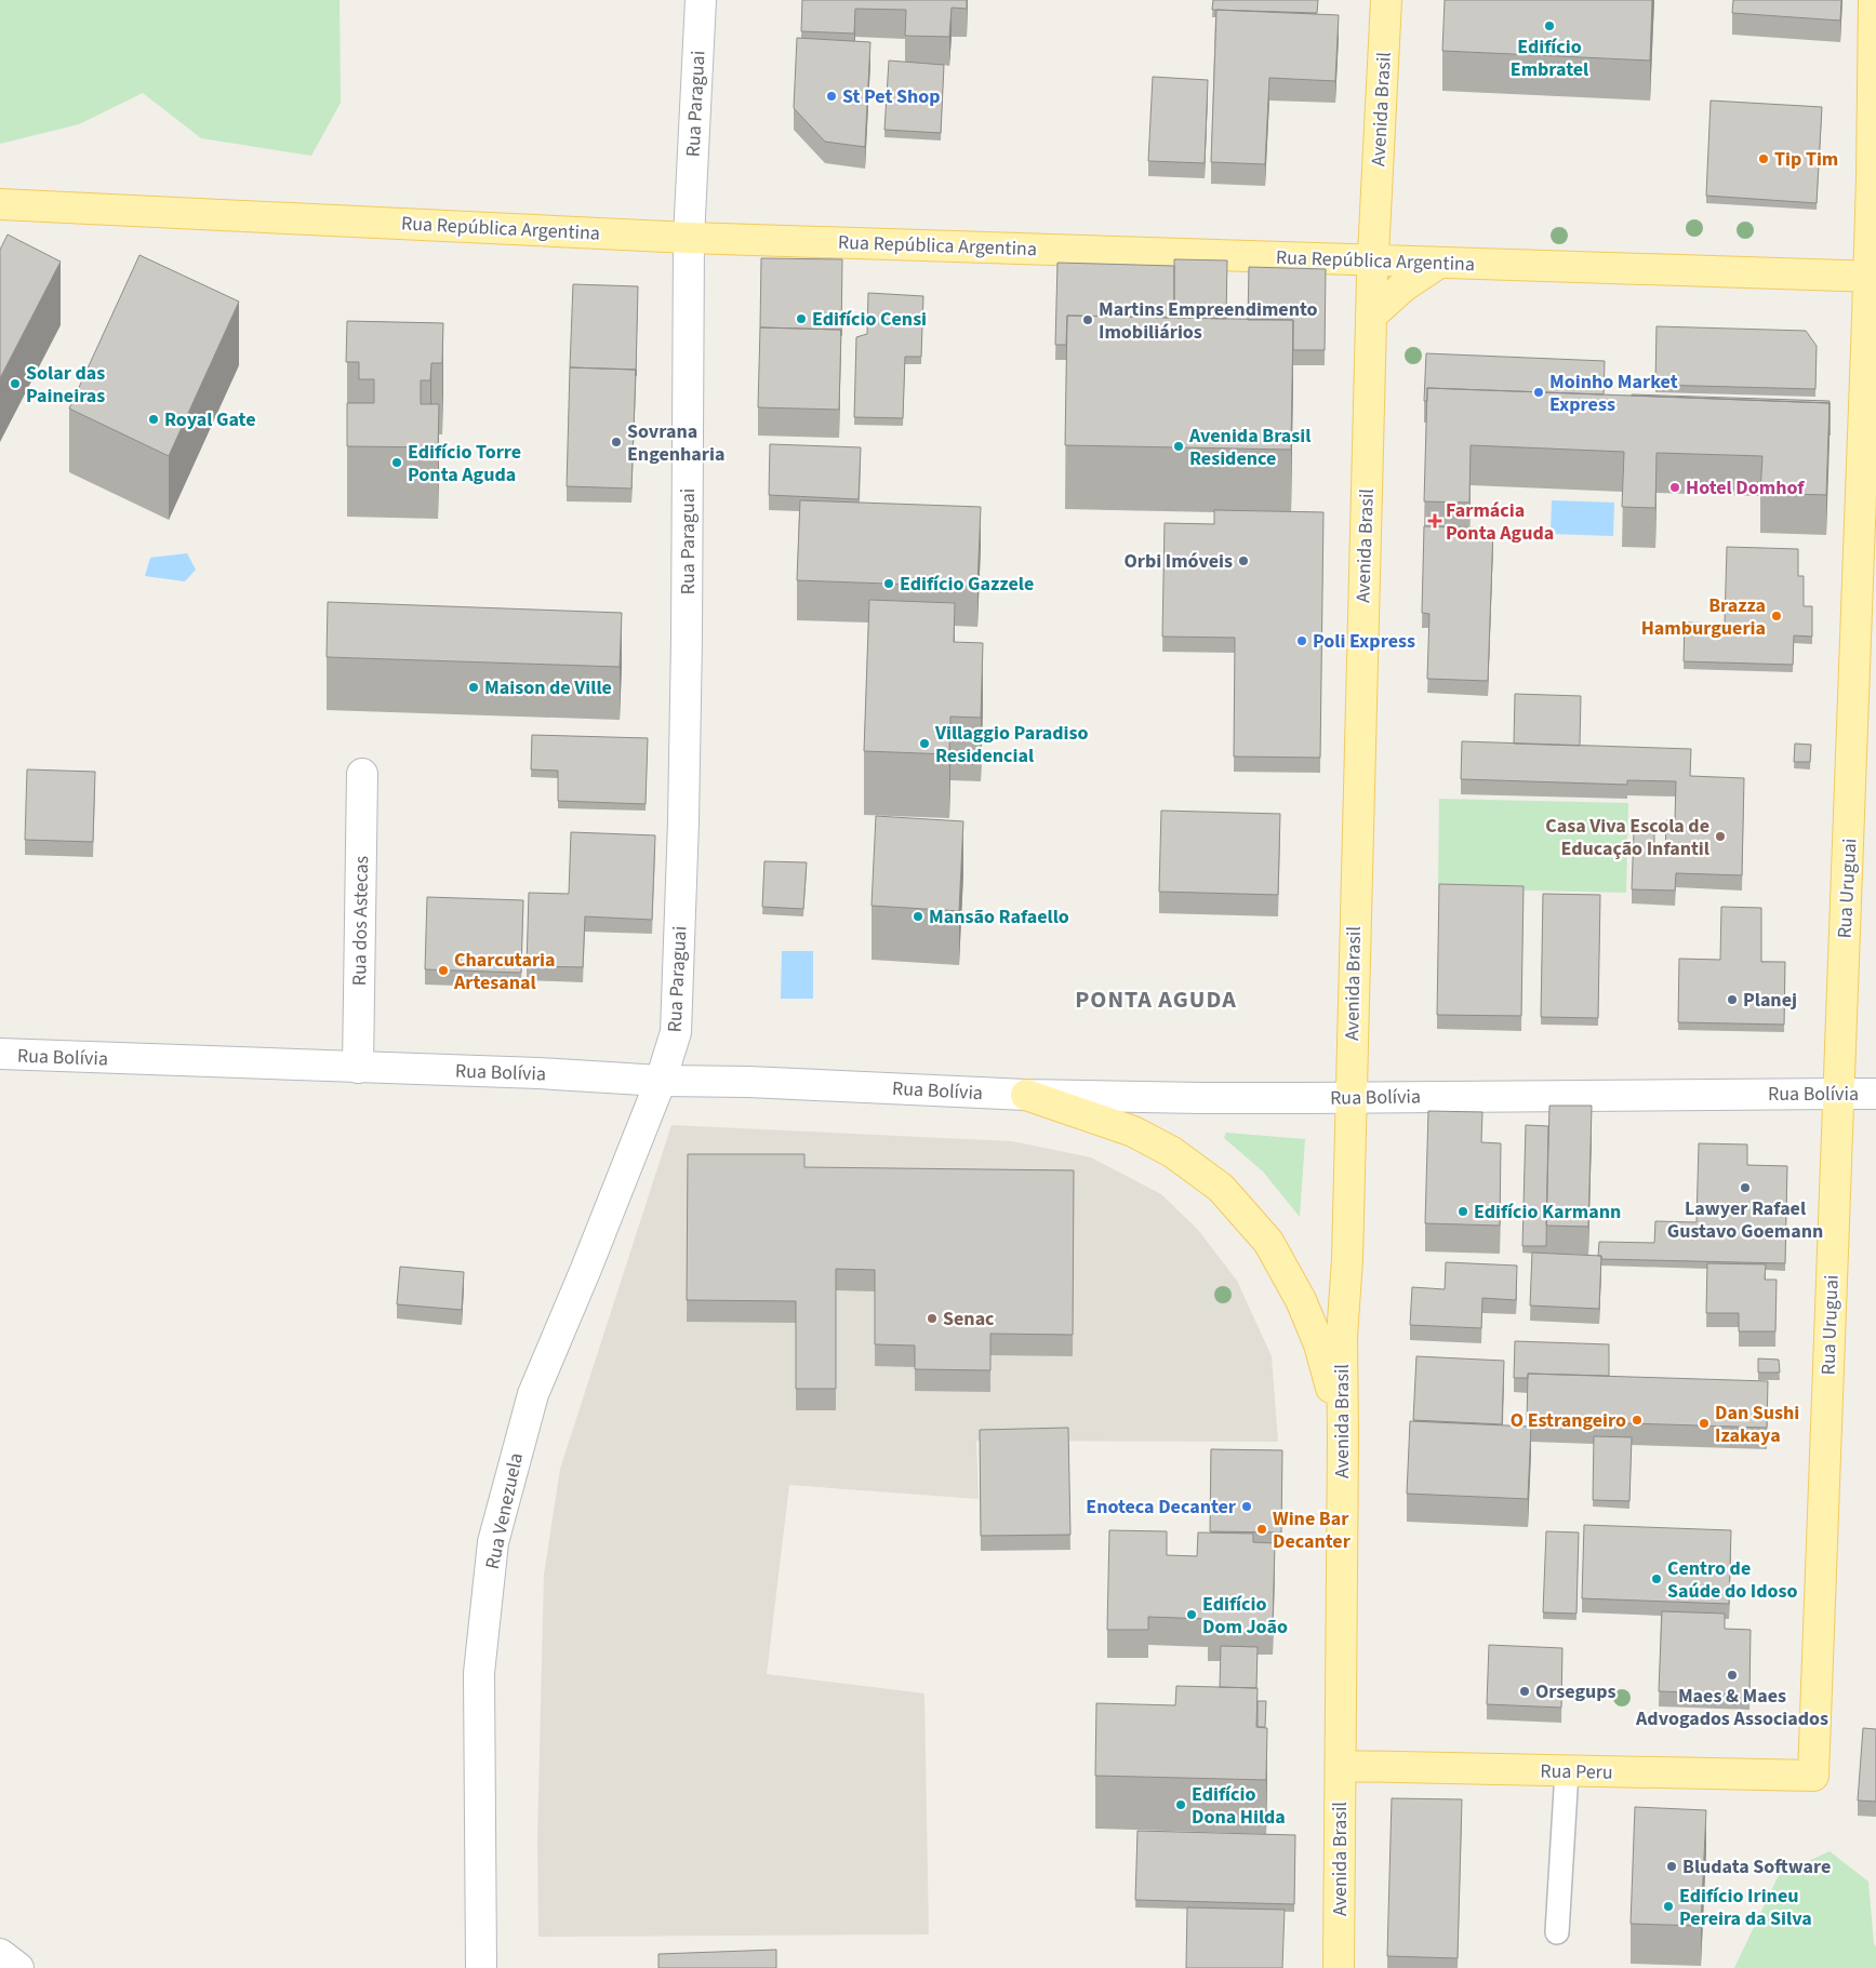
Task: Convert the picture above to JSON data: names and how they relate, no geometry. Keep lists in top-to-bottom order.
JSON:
{
  "streets": {
    "main road": [
      "Avenida Brasil",
      "Rua República Argentina",
      "Rua Uruguai",
      "Rua Peru"
    ],
    "street": [
      "Rua Paraguai",
      "Rua dos Astecas",
      "Rua Bolívia",
      "Rua Venezuela"
    ]
  },
  "crossings": [
    ["Rua Paraguai", "Rua República Argentina"],
    ["Rua Paraguai", "Rua Bolívia"],
    ["Rua Paraguai", "Rua Venezuela"],
    ["Avenida Brasil", "Rua República Argentina"],
    ["Avenida Brasil", "Rua Bolívia"],
    ["Avenida Brasil", "Rua Peru"],
    ["Rua República Argentina", "Rua Uruguai"],
    ["Rua Uruguai", "Rua Bolívia"],
    ["Rua Uruguai", "Rua Peru"],
    ["Rua dos Astecas", "Rua Bolívia"],
    ["Rua Bolívia", "Rua Venezuela"]
  ],
  "districts": ["PONTA AGUDA"],
  "places": {
    "other": [
      "Edifício Embratel",
      "St Pet Shop",
      "Tip Tim",
      "Edifício Censi",
      "Martins Empreendimento Imobiliários",
      "Solar das Paineiras",
      "Moinho Market Express",
      "Royal Gate",
      "Sovrana Engenharia",
      "Avenida Brasil Residence",
      "Edifício Torre Ponta Aguda",
      "Hotel Domhof",
      "Orbi Imóveis",
      "Edifício Gazzele",
      "Brazza Hamburgueria",
      "Poli Express",
      "Maison de Ville",
      "Villaggio Paradiso Residencial",
      "Casa Viva Escola de Educação Infantil",
      "Mansão Rafaello",
      "Charcutaria Artesanal",
      "Planej",
      "Lawyer Rafael Gustavo Goemann",
      "Edifício Karmann",
      "Senac",
      "O Estrangeiro",
      "Dan Sushi Izakaya",
      "Enoteca Decanter",
      "Wine Bar Decanter",
      "Centro de Saúde do Idoso",
      "Edifício Dom João",
      "Maes & Maes Advogados Associados",
      "Orsegups",
      "Edifício Dona Hilda",
      "Bludata Software",
      "Edifício Irineu Pereira da Silva"
    ],
    "health": ["Farmácia Ponta Aguda"]
  }
}
